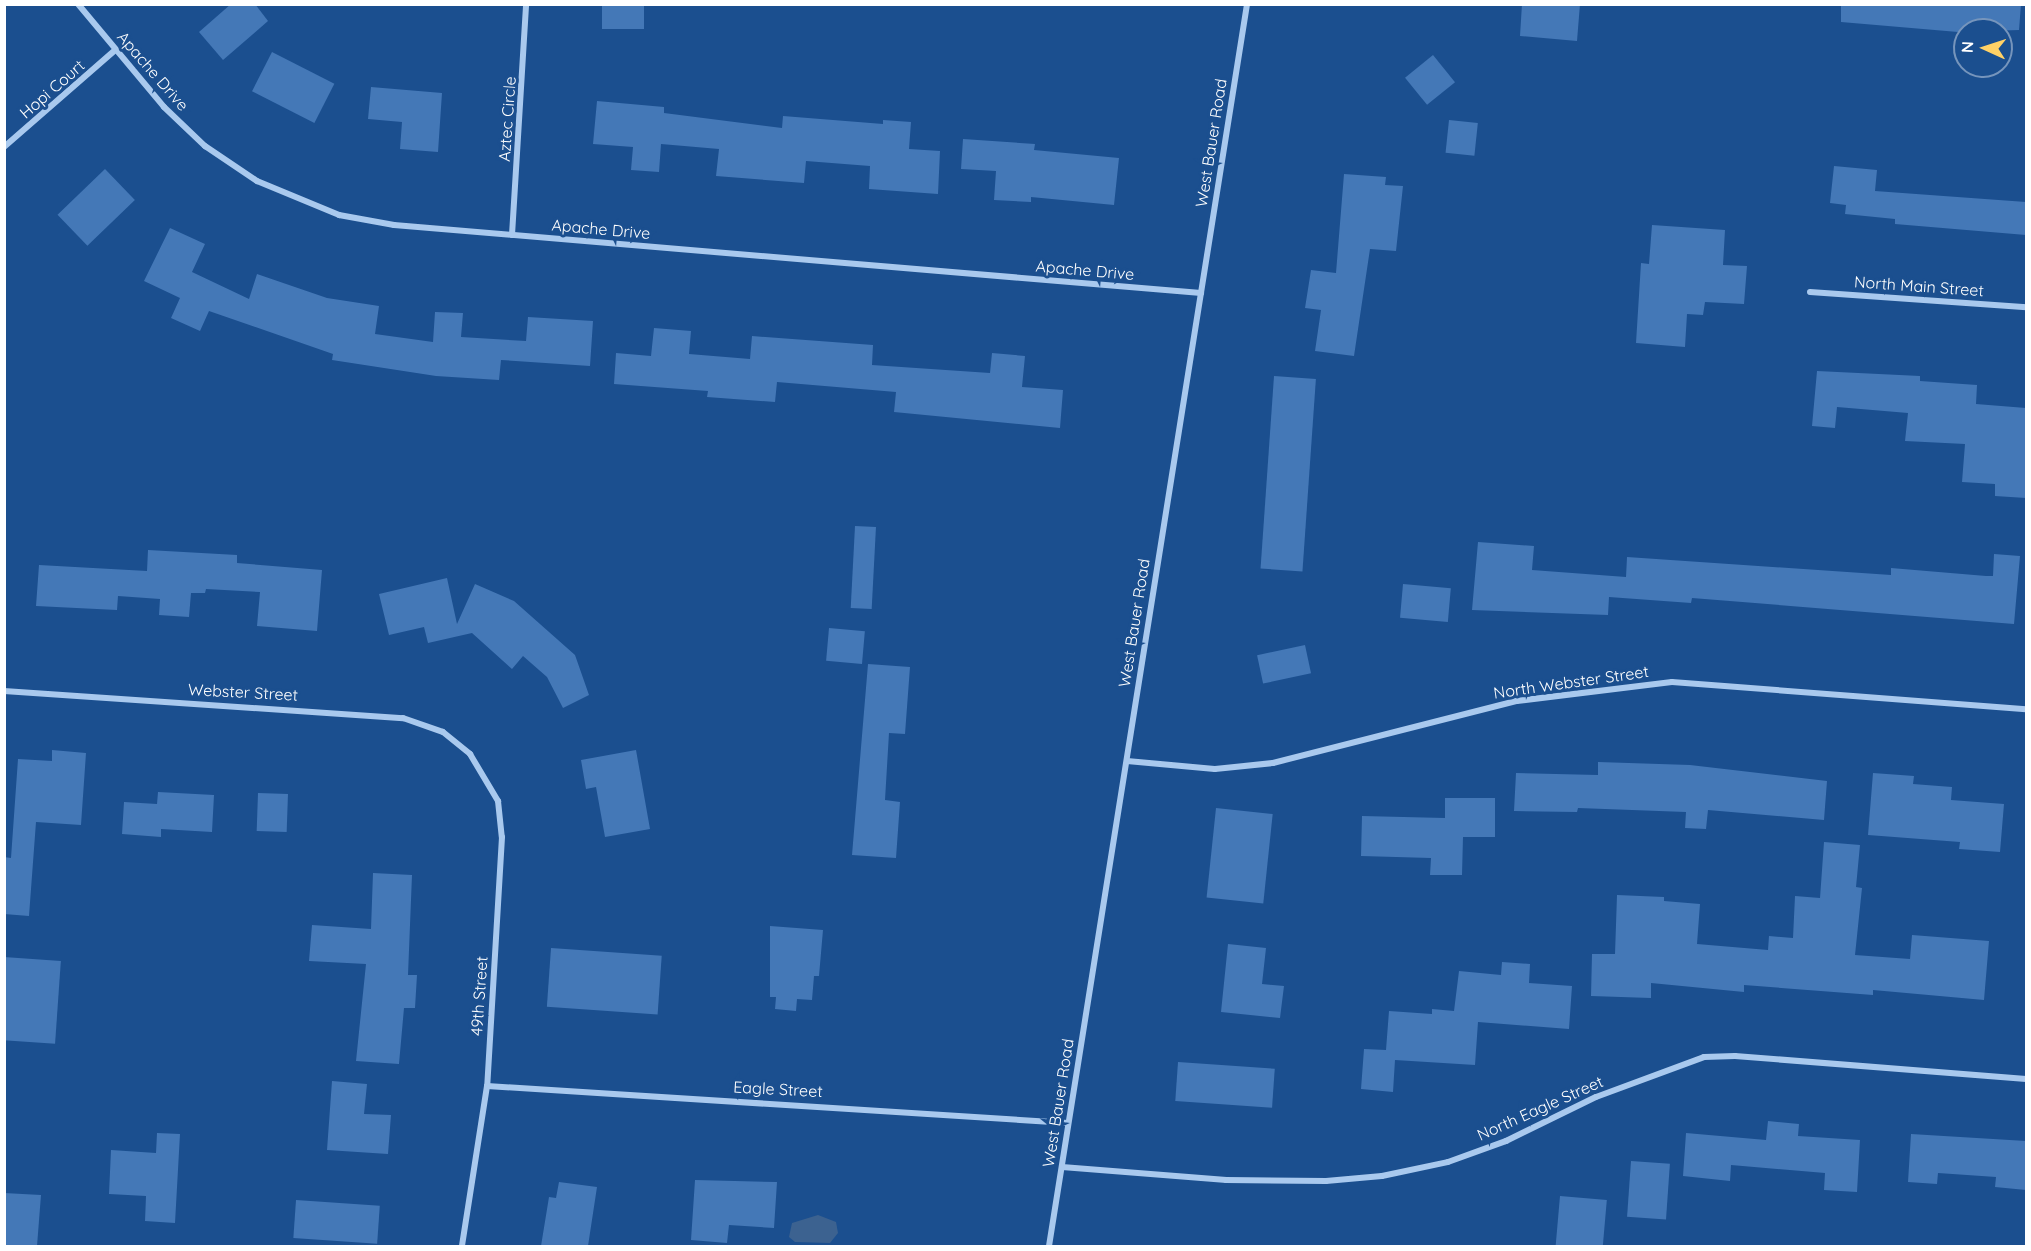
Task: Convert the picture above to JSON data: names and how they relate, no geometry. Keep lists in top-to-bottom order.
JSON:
{
  "streets": {
    "street": [
      "Apache Drive",
      "Hopi Court",
      "Aztec Circle",
      "West Bauer Road",
      "North Main Street",
      "North Webster Street",
      "Webster Street",
      "49th Street",
      "Eagle Street",
      "North Eagle Street"
    ]
  },
  "crossings": [
    ["Apache Drive", "Hopi Court"],
    ["Apache Drive", "Aztec Circle"],
    ["Apache Drive", "West Bauer Road"],
    ["West Bauer Road", "North Webster Street"],
    ["West Bauer Road", "Eagle Street"],
    ["West Bauer Road", "North Eagle Street"],
    ["Webster Street", "49th Street"],
    ["49th Street", "Eagle Street"]
  ],
  "north": "left"
}
